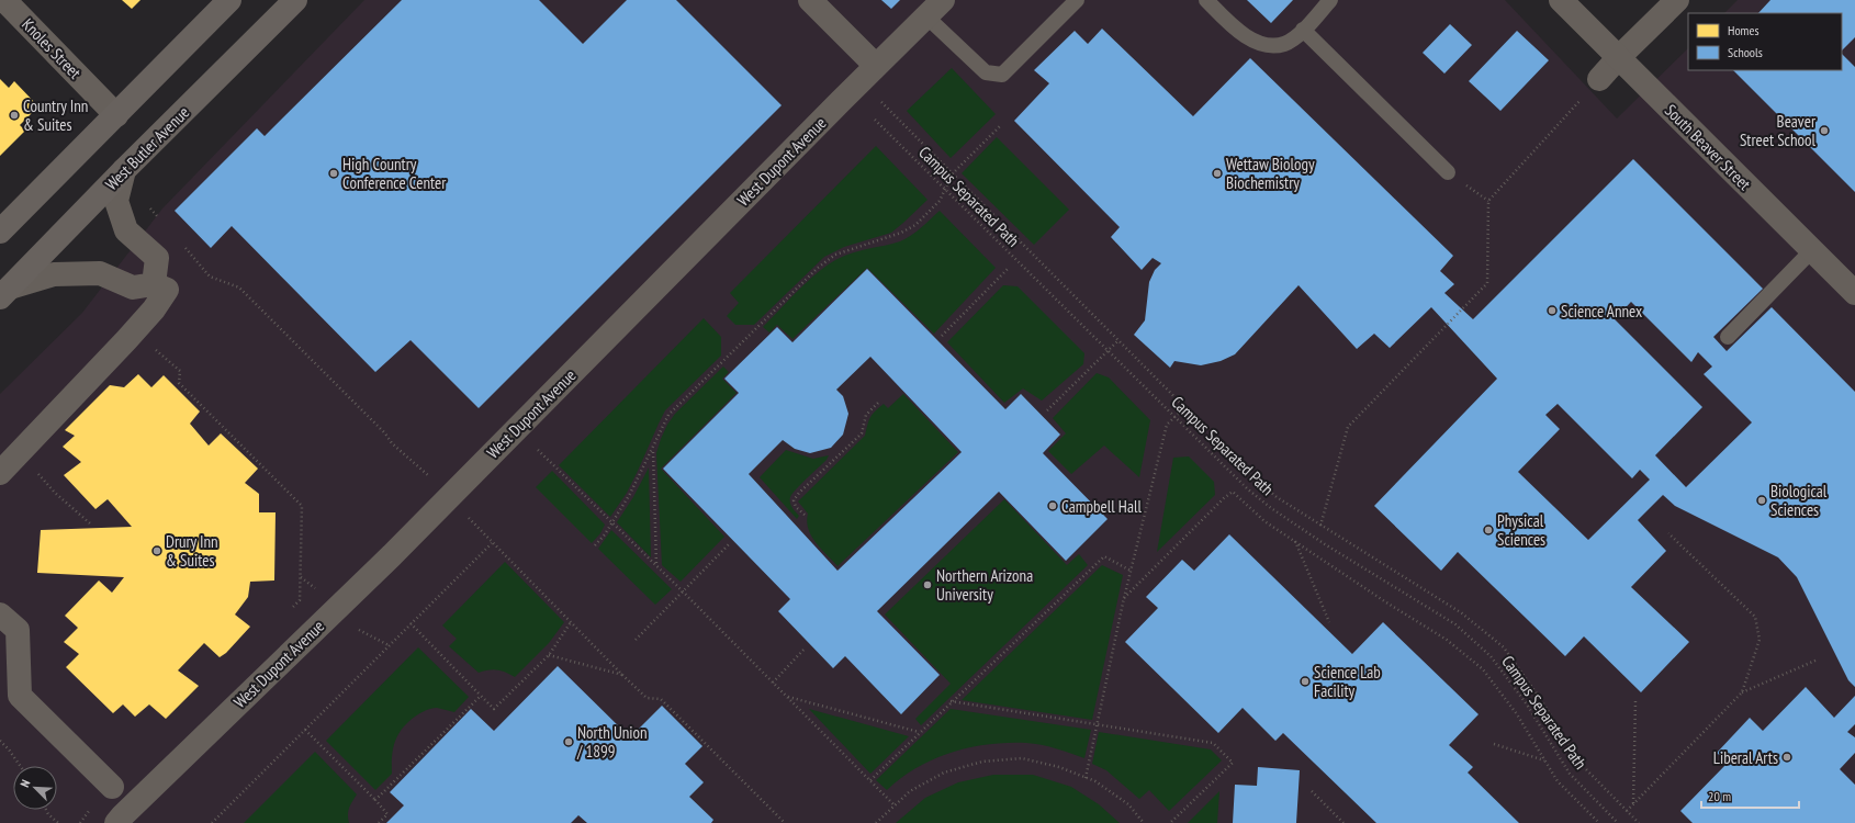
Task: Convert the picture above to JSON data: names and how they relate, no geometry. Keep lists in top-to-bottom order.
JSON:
{
  "streets": {
    "main road": ["West Butler Avenue"],
    "street": ["Knoles Street", "South Beaver Street", "West Dupont Avenue"],
    "path": ["Campus Separated Path"]
  },
  "places": [
    "Country Inn & Suites",
    "Beaver Street School",
    "High Country Conference Center",
    "Wettaw Biology Biochemistry",
    "Science Annex",
    "Biological Sciences",
    "Campbell Hall",
    "Physical Sciences",
    "Drury Inn & Suites",
    "Northern Arizona University",
    "Science Lab Facility",
    "North Union / 1899",
    "Liberal Arts"
  ],
  "legend": ["Homes", "Schools"],
  "scale_bar": "20 m",
  "north": "top left"
}
